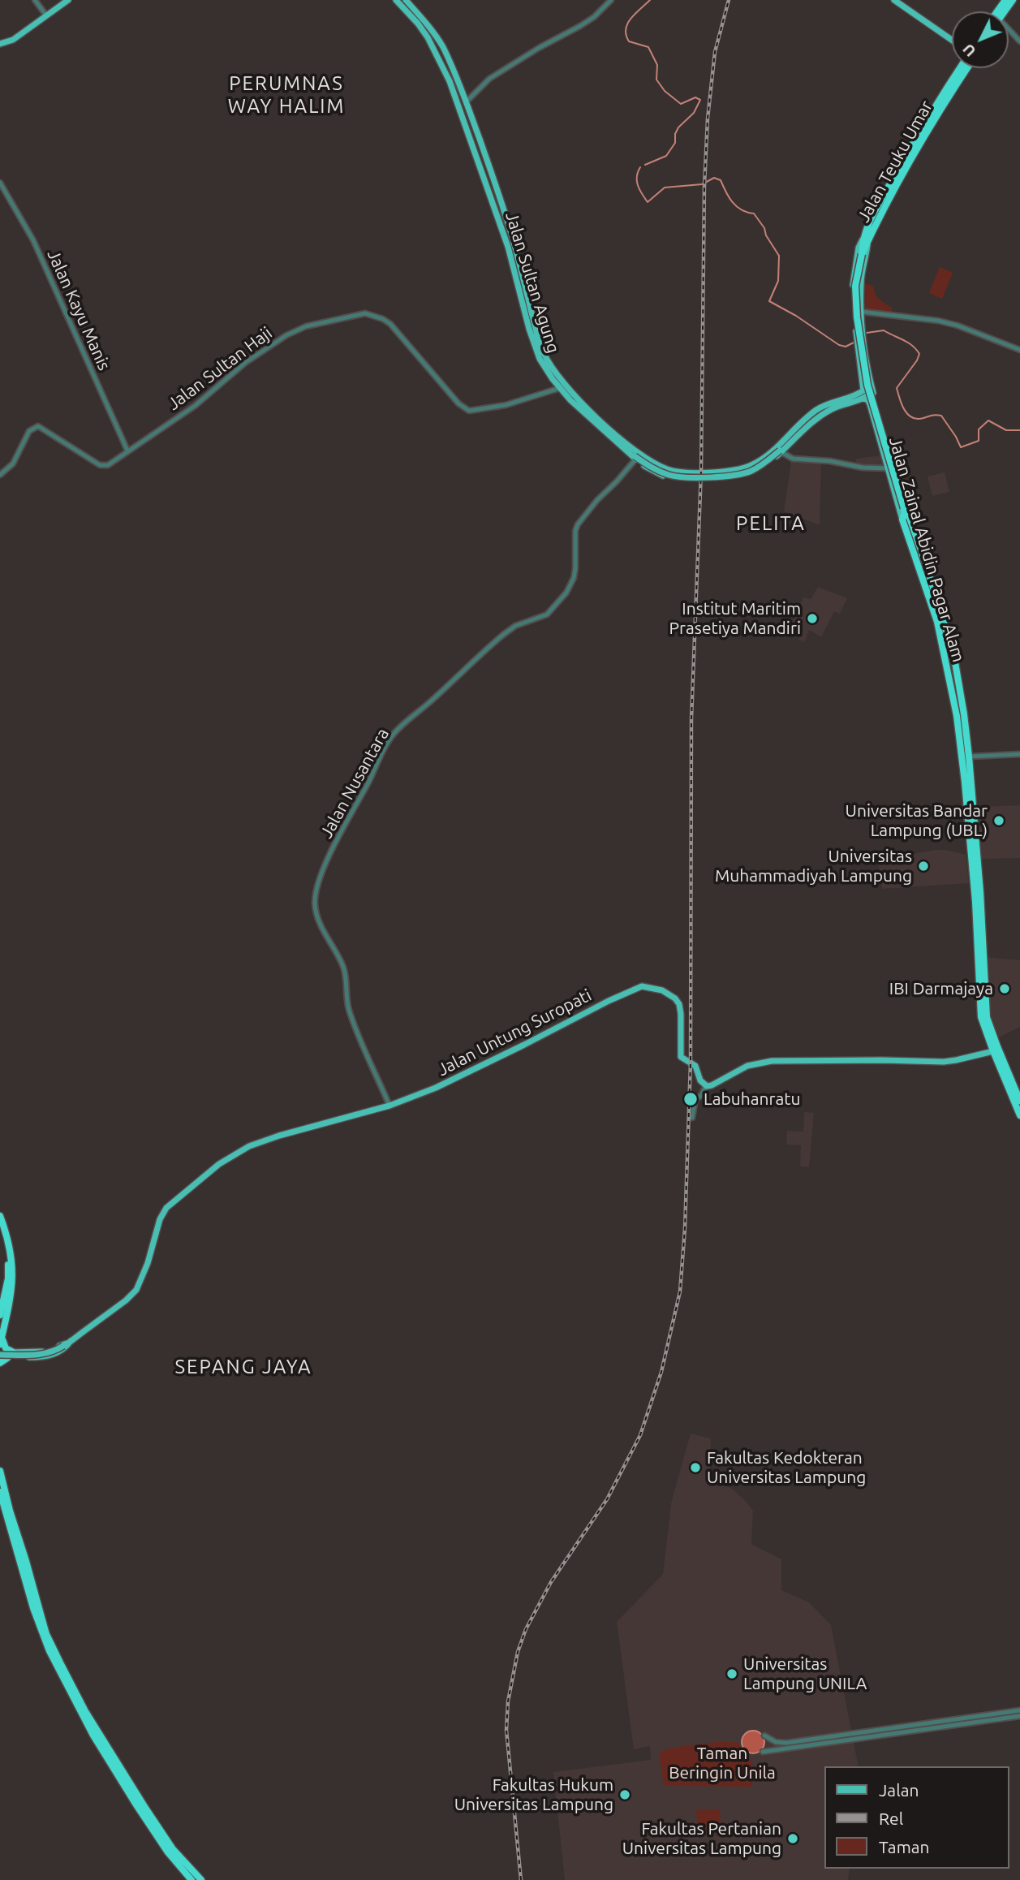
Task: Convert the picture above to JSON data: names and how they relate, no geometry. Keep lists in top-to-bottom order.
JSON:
{
  "streets": {
    "highway": ["Jalan Teuku Umar", "Jalan Zainal Abidin Pagar Alam"],
    "main road": ["Jalan Sultan Agung", "Jalan Untung Suropati"],
    "street": ["Jalan Kayu Manis", "Jalan Sultan Haji", "Jalan Nusantara"]
  },
  "crossings": [
    ["Jalan Teuku Umar", "Jalan Sultan Agung"],
    ["Jalan Teuku Umar", "Jalan Zainal Abidin Pagar Alam"],
    ["Jalan Sultan Agung", "Jalan Sultan Haji"],
    ["Jalan Sultan Agung", "Jalan Zainal Abidin Pagar Alam"],
    ["Jalan Sultan Agung", "Jalan Nusantara"],
    ["Jalan Kayu Manis", "Jalan Sultan Haji"],
    ["Jalan Nusantara", "Jalan Untung Suropati"]
  ],
  "districts": ["PERUMNAS WAY HALIM", "PELITA", "SEPANG JAYA"],
  "parks": ["Taman Beringin Unila"],
  "places": [
    "Institut Maritim Prasetiya Mandiri",
    "Universitas Bandar Lampung (UBL)",
    "Universitas Muhammadiyah Lampung",
    "IBI Darmajaya",
    "Labuhanratu",
    "Fakultas Kedokteran Universitas Lampung",
    "Universitas Lampung UNILA",
    "Fakultas Hukum Universitas Lampung",
    "Fakultas Pertanian Universitas Lampung"
  ],
  "legend": ["Jalan", "Rel", "Taman"],
  "north": "bottom left"
}
